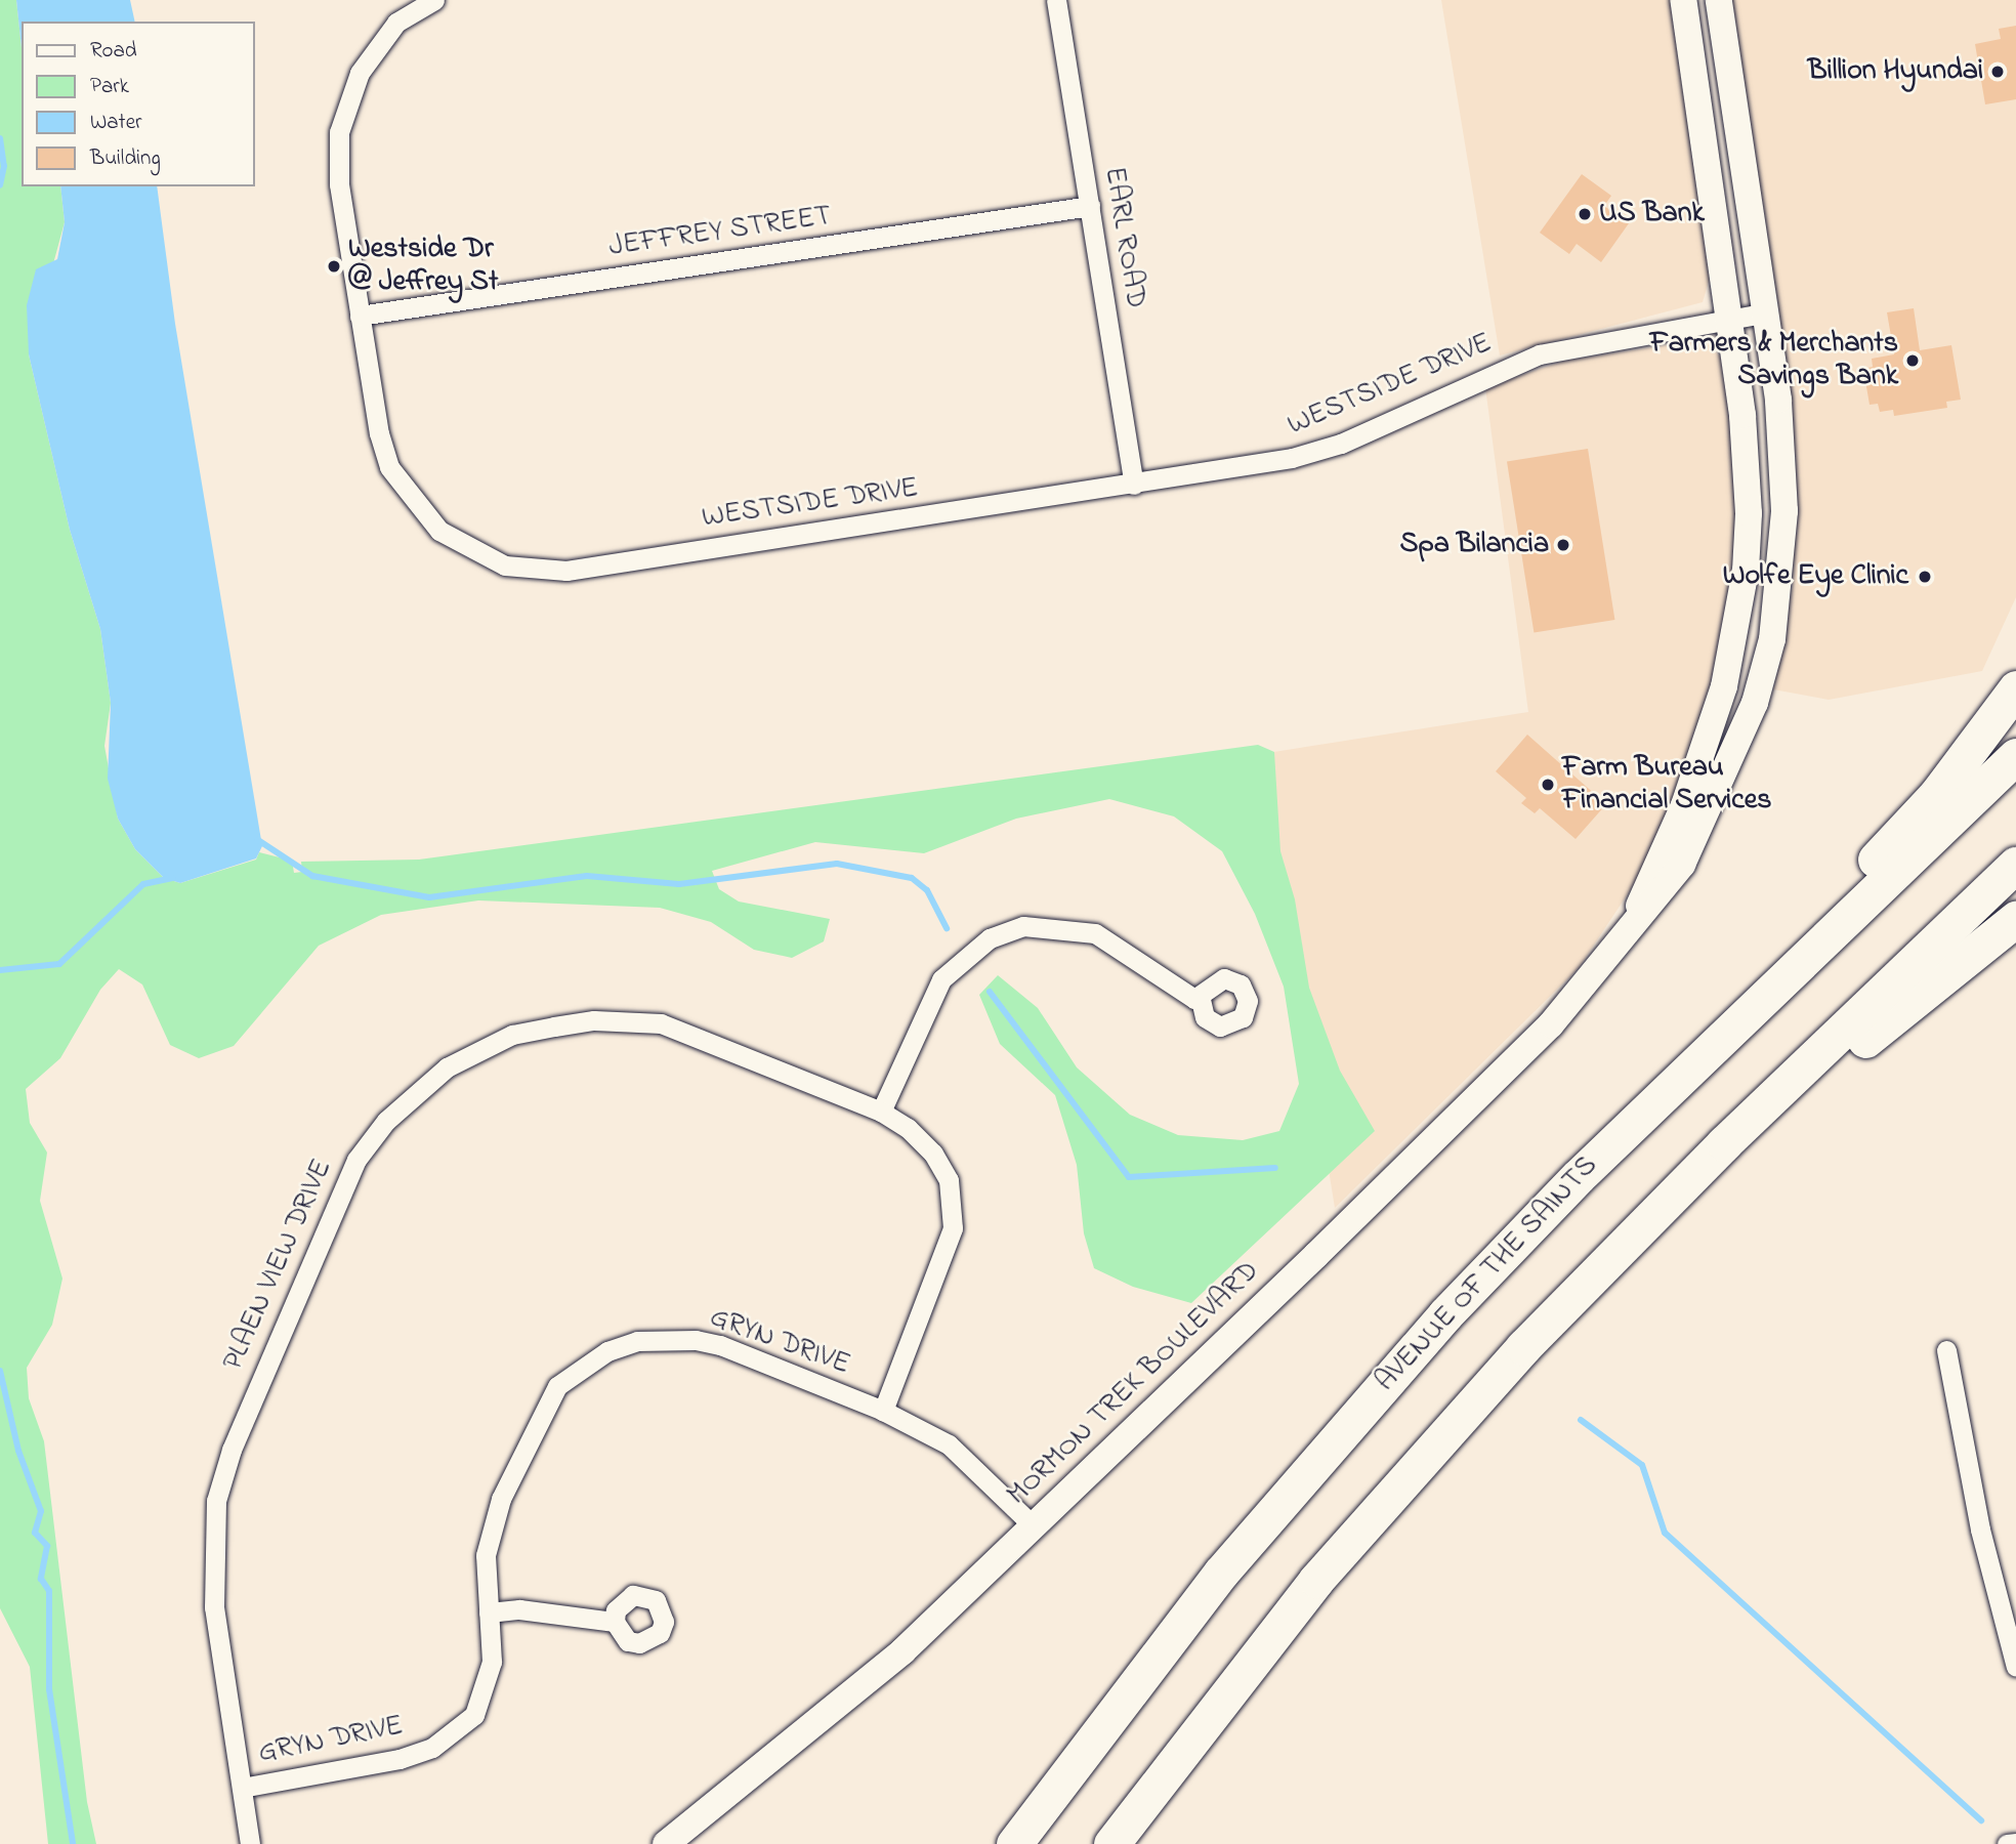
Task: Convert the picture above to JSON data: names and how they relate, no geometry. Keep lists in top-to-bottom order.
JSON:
{
  "streets": {
    "highway": ["AVENUE OF THE SAINTS"],
    "main road": ["MORMON TREK BOULEVARD"],
    "street": [
      "JEFFREY STREET",
      "EARL ROAD",
      "WESTSIDE DRIVE",
      "PLAEN VIEW DRIVE",
      "GRYN DRIVE"
    ]
  },
  "crossings": [
    ["JEFFREY STREET", "EARL ROAD"],
    ["JEFFREY STREET", "WESTSIDE DRIVE"],
    ["EARL ROAD", "WESTSIDE DRIVE"],
    ["WESTSIDE DRIVE", "MORMON TREK BOULEVARD"],
    ["PLAEN VIEW DRIVE", "GRYN DRIVE"],
    ["GRYN DRIVE", "MORMON TREK BOULEVARD"]
  ],
  "places": [
    "Billion Hyundai",
    "US Bank",
    "Westside Dr @ Jeffrey St",
    "Farmers & Merchants Savings Bank",
    "Spa Bilancia",
    "Wolfe Eye Clinic",
    "Farm Bureau Financial Services"
  ],
  "legend": [
    "Road",
    "Park",
    "Water",
    "Building"
  ]
}
